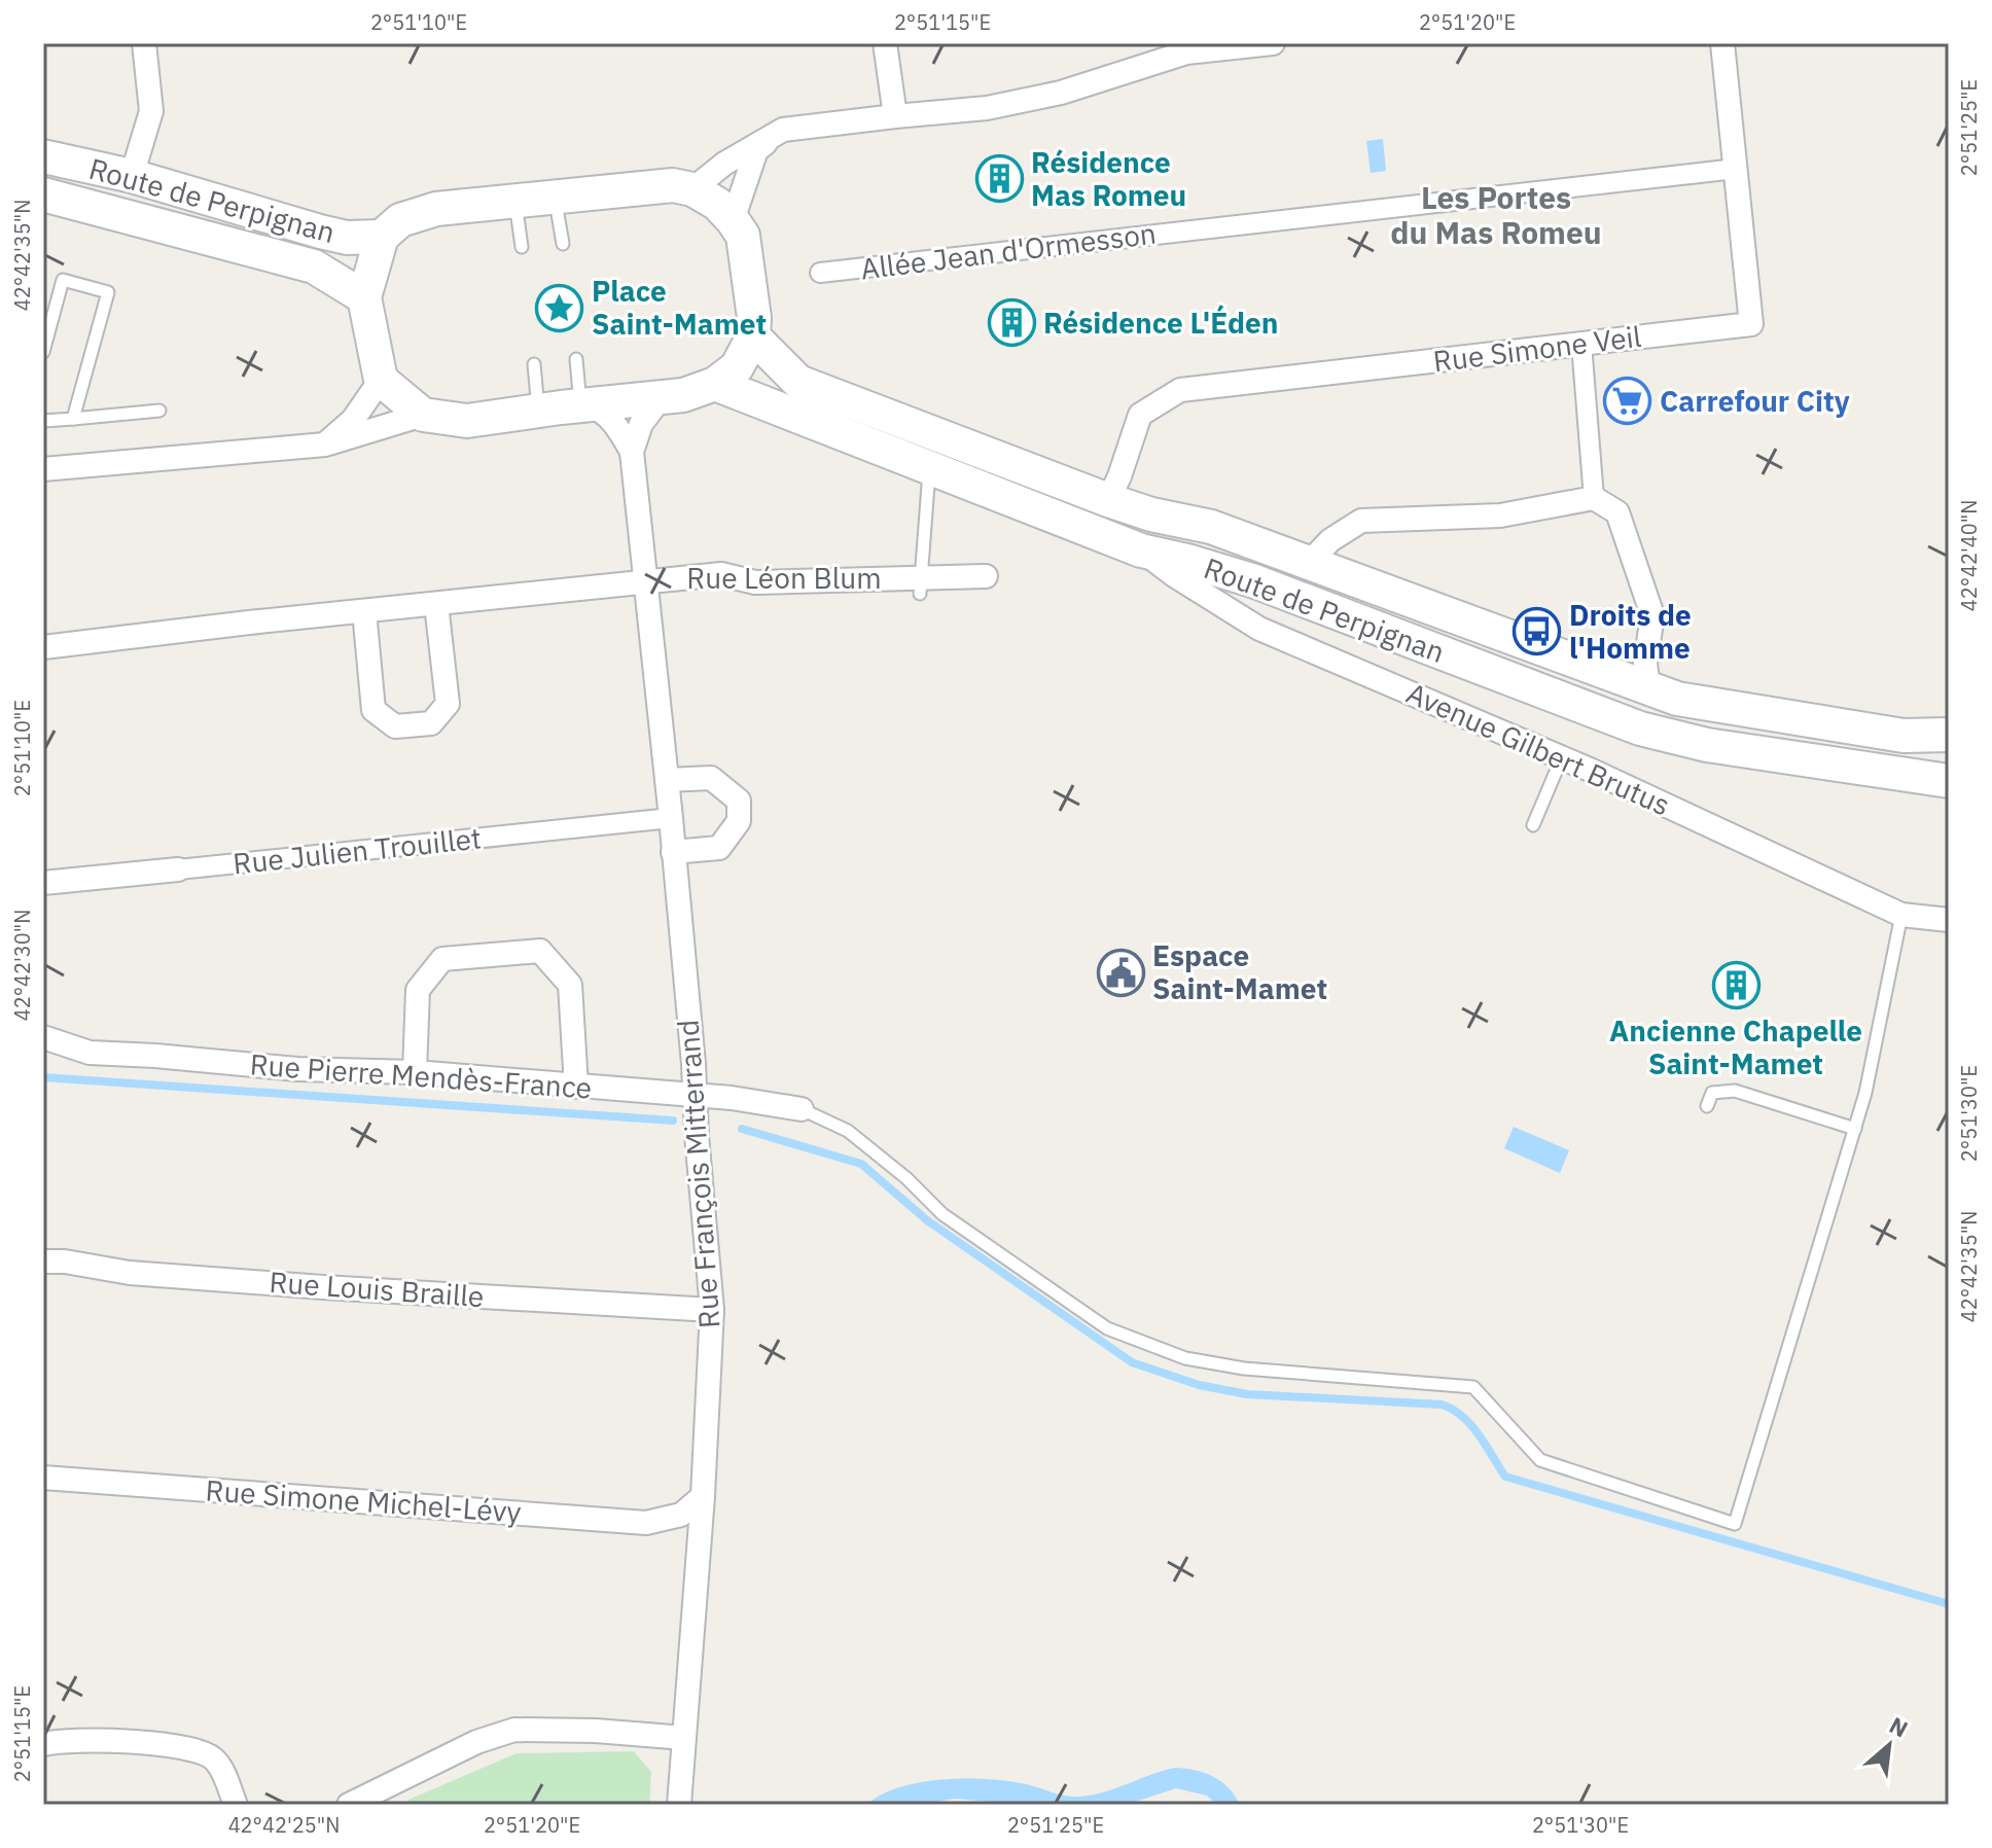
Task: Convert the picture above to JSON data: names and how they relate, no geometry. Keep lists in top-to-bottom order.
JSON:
{
  "streets": {
    "main road": ["Route de Perpignan"],
    "street": [
      "Allée Jean d'Ormesson",
      "Rue Simone Veil",
      "Rue Léon Blum",
      "Avenue Gilbert Brutus",
      "Rue Julien Trouillet",
      "Rue Pierre Mendès-France",
      "Rue François Mitterrand",
      "Rue Louis Braille",
      "Rue Simone Michel-Lévy"
    ]
  },
  "crossings": [
    ["Route de Perpignan", "Rue Simone Veil"],
    ["Route de Perpignan", "Avenue Gilbert Brutus"],
    ["Allée Jean d'Ormesson", "Rue Simone Veil"],
    ["Rue Léon Blum", "Rue François Mitterrand"],
    ["Rue Julien Trouillet", "Rue François Mitterrand"],
    ["Rue Pierre Mendès-France", "Rue François Mitterrand"],
    ["Rue François Mitterrand", "Rue Louis Braille"],
    ["Rue François Mitterrand", "Rue Simone Michel-Lévy"]
  ],
  "districts": ["Les Portes du Mas Romeu"],
  "places": {
    "building": ["Résidence Mas Romeu", "Résidence L'Éden", "Ancienne Chapelle Saint-Mamet"],
    "place": ["Place Saint-Mamet"],
    "supermarket": ["Carrefour City"],
    "bus stop": ["Droits de l'Homme"],
    "public building": ["Espace Saint-Mamet"]
  },
  "north": "top right",
  "coordinates": [
    "2°51'10\"E",
    "2°51'15\"E",
    "2°51'20\"E",
    "2°51'25\"E",
    "42°42'35\"N",
    "42°42'40\"N",
    "42°42'30\"N",
    "2°51'30\"E",
    "42°42'25\"N"
  ]
}
